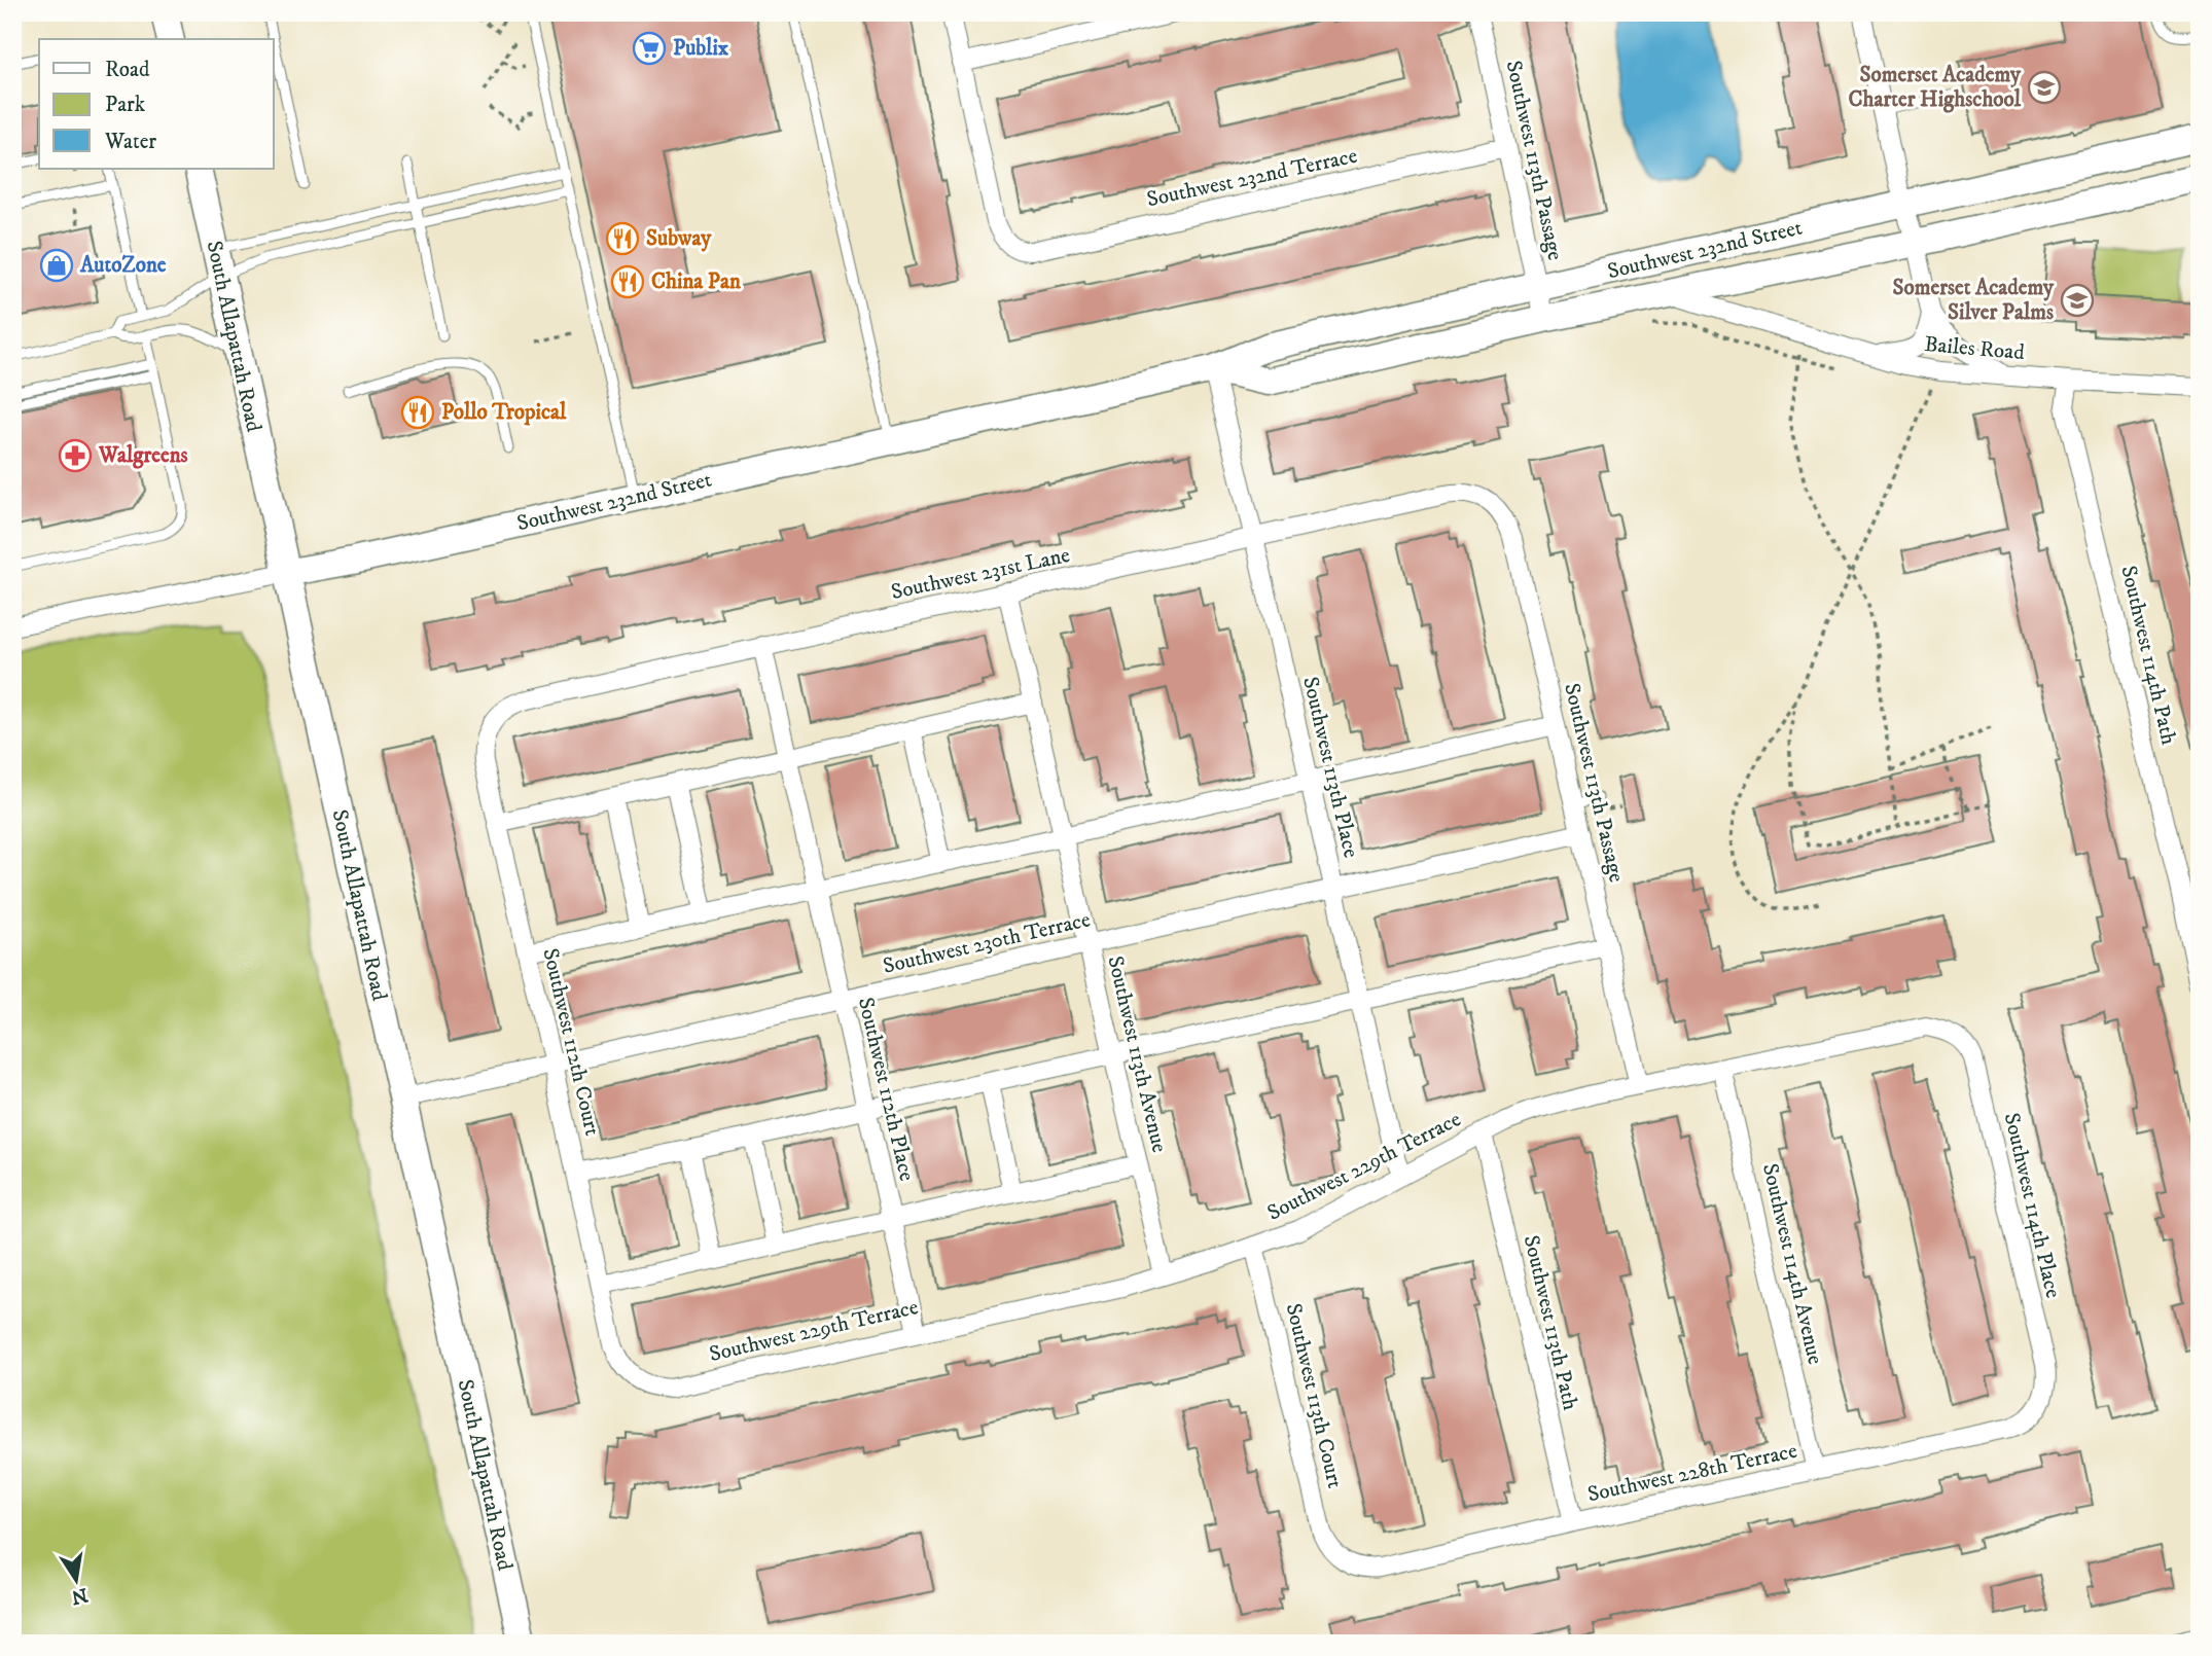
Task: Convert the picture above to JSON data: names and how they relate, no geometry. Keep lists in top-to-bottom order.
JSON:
{
  "streets": {
    "street": [
      "Southwest 113th Passage",
      "Southwest 232nd Terrace",
      "Southwest 232nd Street",
      "South Allapattah Road",
      "Bailes Road",
      "Southwest 231st Lane",
      "Southwest 114th Path",
      "Southwest 113th Place",
      "Southwest 230th Terrace",
      "Southwest 112th Court",
      "Southwest 113th Avenue",
      "Southwest 112th Place",
      "Southwest 229th Terrace",
      "Southwest 114th Place",
      "Southwest 114th Avenue",
      "Southwest 113th Path",
      "Southwest 113th Court",
      "Southwest 228th Terrace"
    ]
  },
  "crossings": [
    ["Southwest 113th Passage", "Southwest 232nd Terrace"],
    ["Southwest 113th Passage", "Southwest 232nd Street"],
    ["Southwest 113th Passage", "Southwest 231st Lane"],
    ["Southwest 113th Passage", "Southwest 230th Terrace"],
    ["Southwest 113th Passage", "Southwest 229th Terrace"],
    ["Southwest 232nd Street", "South Allapattah Road"],
    ["Southwest 232nd Street", "Bailes Road"],
    ["Southwest 232nd Street", "Southwest 113th Place"],
    ["South Allapattah Road", "Southwest 230th Terrace"],
    ["Bailes Road", "Southwest 114th Path"],
    ["Southwest 231st Lane", "Southwest 113th Place"],
    ["Southwest 231st Lane", "Southwest 112th Court"],
    ["Southwest 231st Lane", "Southwest 113th Avenue"],
    ["Southwest 231st Lane", "Southwest 112th Place"],
    ["Southwest 113th Place", "Southwest 230th Terrace"],
    ["Southwest 113th Place", "Southwest 229th Terrace"],
    ["Southwest 230th Terrace", "Southwest 112th Court"],
    ["Southwest 230th Terrace", "Southwest 113th Avenue"],
    ["Southwest 230th Terrace", "Southwest 112th Place"],
    ["Southwest 112th Court", "Southwest 229th Terrace"],
    ["Southwest 113th Avenue", "Southwest 229th Terrace"],
    ["Southwest 112th Place", "Southwest 229th Terrace"],
    ["Southwest 229th Terrace", "Southwest 114th Place"],
    ["Southwest 229th Terrace", "Southwest 114th Avenue"],
    ["Southwest 229th Terrace", "Southwest 113th Path"],
    ["Southwest 229th Terrace", "Southwest 113th Court"],
    ["Southwest 114th Place", "Southwest 228th Terrace"],
    ["Southwest 114th Avenue", "Southwest 228th Terrace"],
    ["Southwest 113th Path", "Southwest 228th Terrace"],
    ["Southwest 113th Court", "Southwest 228th Terrace"]
  ],
  "places": {
    "supermarket": ["Publix"],
    "school or university": ["Somerset Academy Charter Highschool", "Somerset Academy Silver Palms"],
    "restaurant": ["Subway", "China Pan", "Pollo Tropical"],
    "shop": ["AutoZone"],
    "pharmacy": ["Walgreens"]
  },
  "legend": ["Road", "Park", "Water"],
  "north": "bottom"
}
